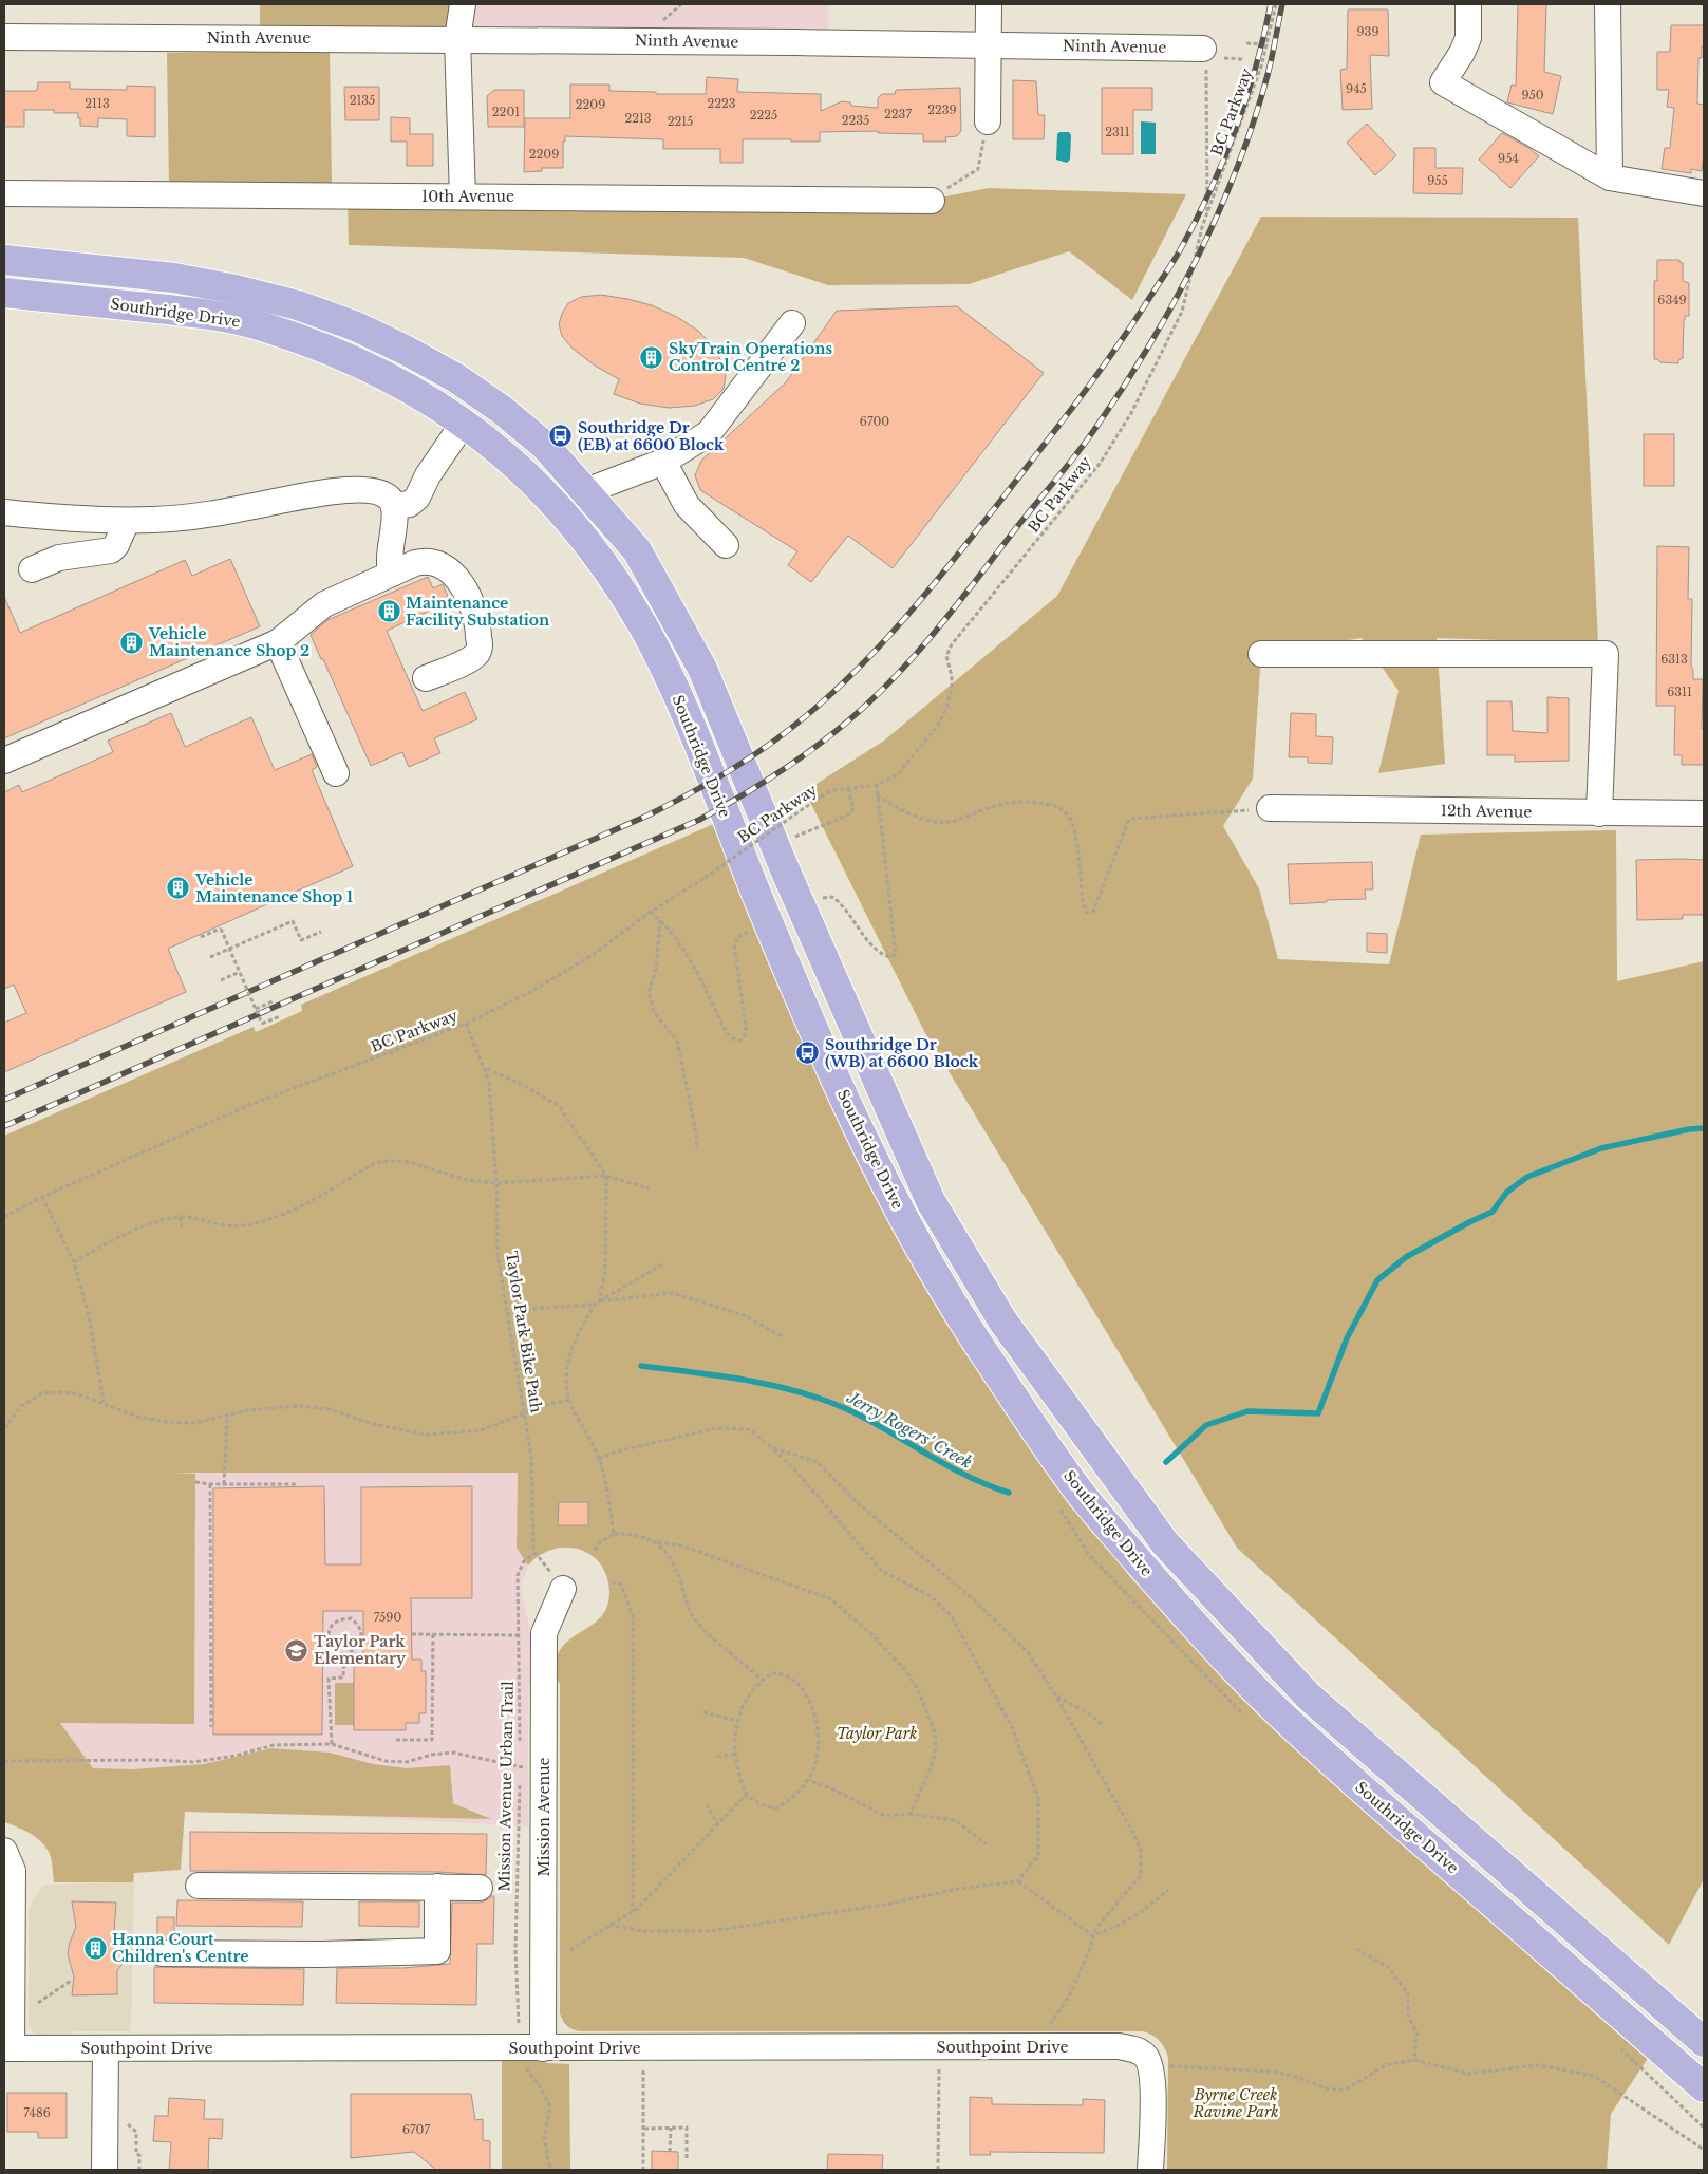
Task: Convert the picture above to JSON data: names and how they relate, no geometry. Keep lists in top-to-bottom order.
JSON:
{
  "streets": {
    "main road": ["Southridge Drive"],
    "street": [
      "Ninth Avenue",
      "10th Avenue",
      "12th Avenue",
      "Mission Avenue",
      "Southpoint Drive"
    ],
    "path": ["BC Parkway", "Taylor Park Bike Path", "Mission Avenue Urban Trail"]
  },
  "crossings": [
    ["BC Parkway", "Taylor Park Bike Path"],
    ["Taylor Park Bike Path", "Mission Avenue Urban Trail"],
    ["Mission Avenue", "Southpoint Drive"]
  ],
  "water": ["Jerry Rogers' Creek"],
  "parks": ["Taylor Park", "Byrne Creek Ravine Park"],
  "places": {
    "building": [
      "SkyTrain Operations Control Centre 2",
      "Maintenance Facility Substation",
      "Vehicle Maintenance Shop 2",
      "Vehicle Maintenance Shop 1",
      "Hanna Court Children's Centre"
    ],
    "bus stop": ["Southridge Dr (EB) at 6600 Block", "Southridge Dr (WB) at 6600 Block"],
    "school or university": ["Taylor Park Elementary"]
  },
  "house_numbers": [
    "939",
    "945",
    "950",
    "2135",
    "2113",
    "2223",
    "2209",
    "2239",
    "2201",
    "2237",
    "2225",
    "2213",
    "2235",
    "2215",
    "2311",
    "2209",
    "954",
    "955",
    "6349",
    "6700",
    "6313",
    "6311",
    "7590",
    "7486",
    "6707"
  ]
}
